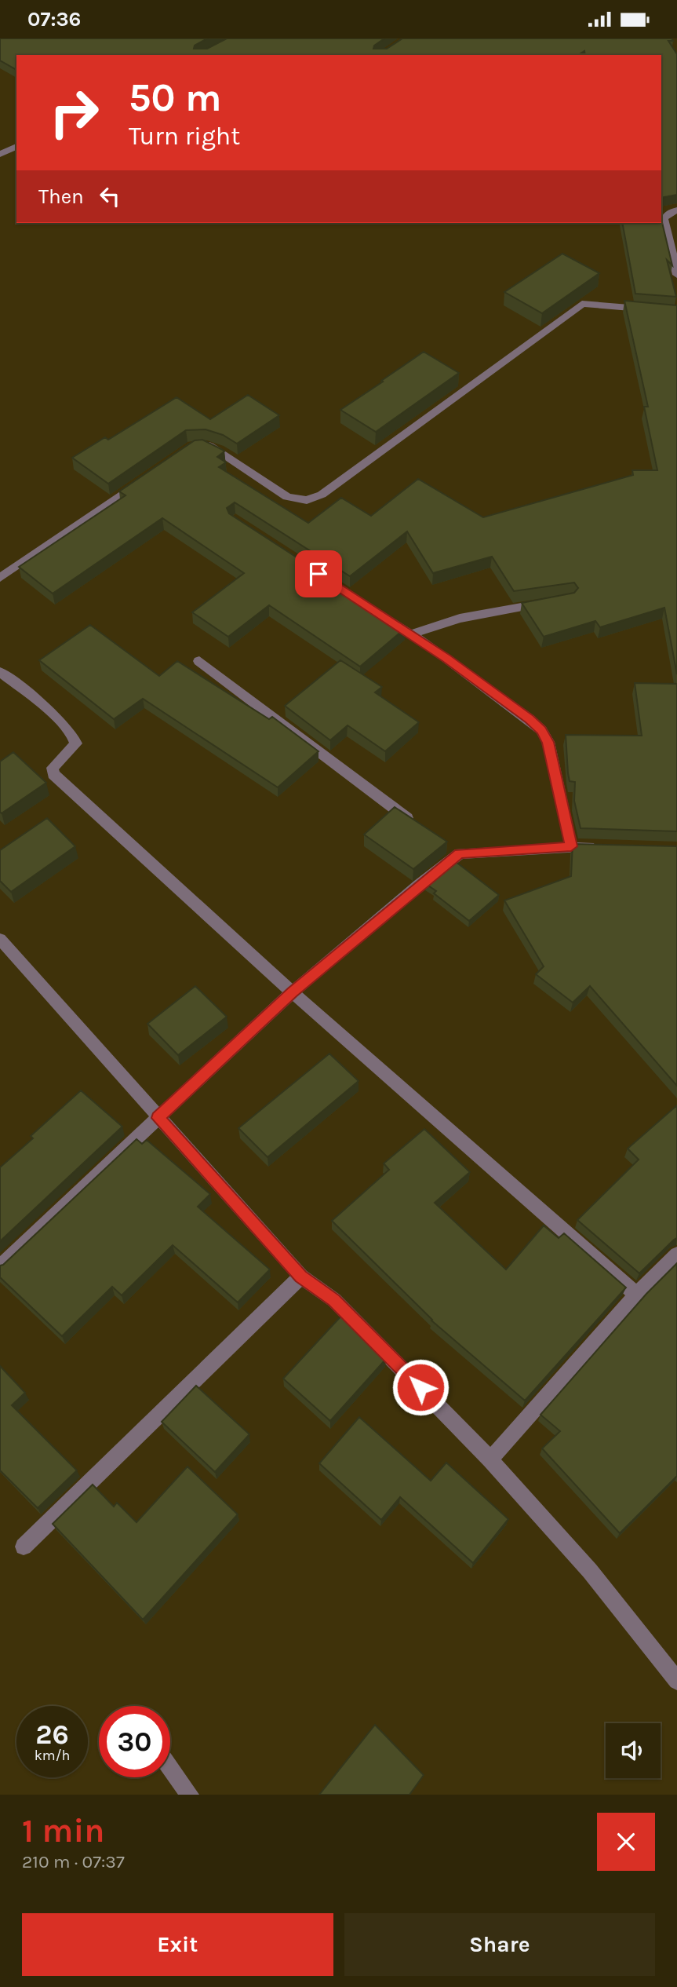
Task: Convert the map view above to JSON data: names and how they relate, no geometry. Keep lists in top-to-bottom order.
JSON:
{
  "page": {
    "status": "07:36",
    "turn": ["50 m", "Turn right"],
    "then": "Then",
    "speed": "26 km/h",
    "limit": "30",
    "heading": ["1 min", "210 m · 07:37"],
    "buttons": ["Exit", "Share"]
  }
}
